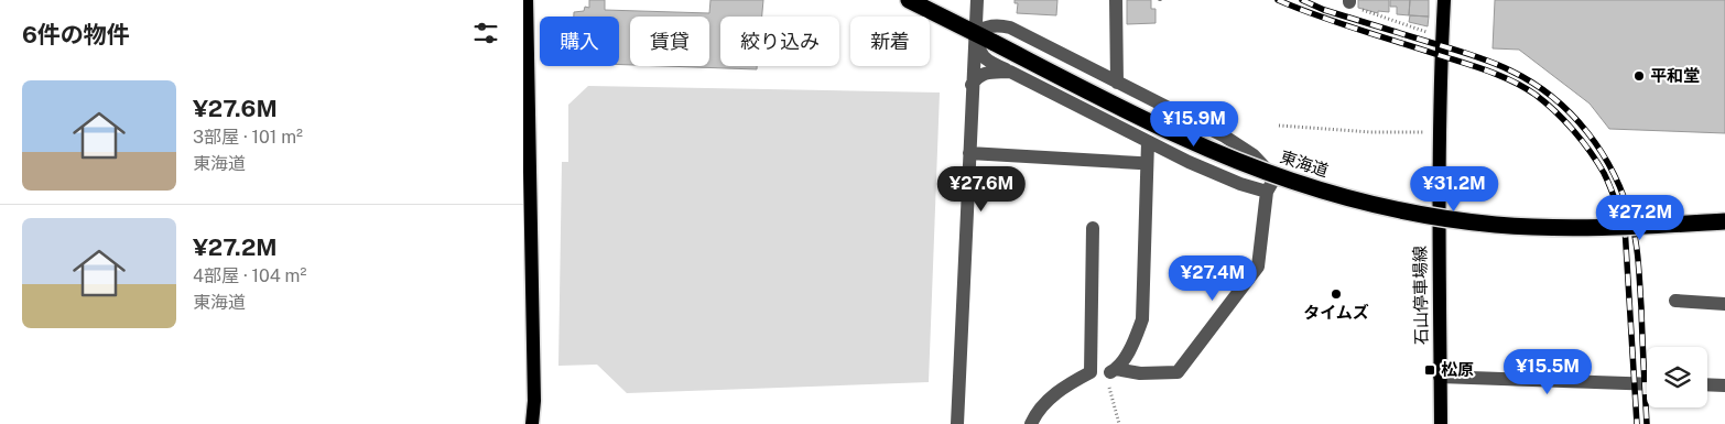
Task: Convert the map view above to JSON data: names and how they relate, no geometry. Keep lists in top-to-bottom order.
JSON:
{
  "streets": {
    "highway": ["東海道"],
    "main road": ["石山停車場線"]
  },
  "places": {
    "other": ["平和堂", "タイムズ"],
    "transit": ["松原"]
  },
  "page": {
    "heading": "6件の物件",
    "chip": [
      "購入",
      "賃貸",
      "絞り込み",
      "新着"
    ],
    "list": [
      {
        "name": "¥27.6M",
        "note": "3部屋 · 101 m² · 東海道"
      },
      {
        "name": "¥27.2M",
        "note": "4部屋 · 104 m² · 東海道"
      }
    ],
    "price": [
      "¥15.9M",
      "¥27.6M",
      "¥31.2M",
      "¥27.2M",
      "¥27.4M",
      "¥15.5M"
    ]
  }
}
